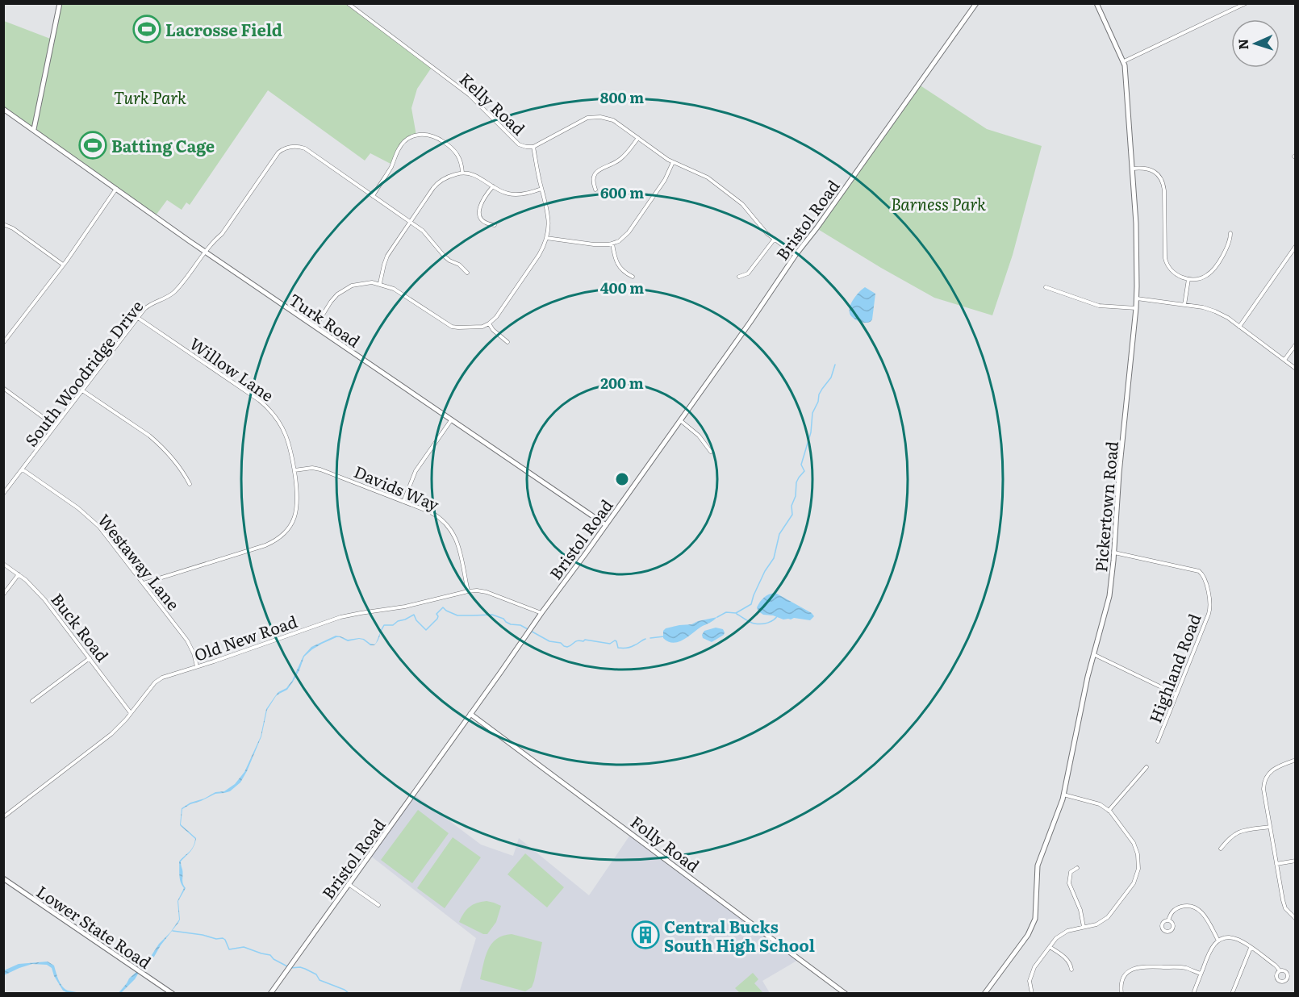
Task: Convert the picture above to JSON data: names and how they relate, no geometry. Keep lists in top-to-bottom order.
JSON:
{
  "streets": {
    "street": [
      "Kelly Road",
      "Bristol Road",
      "Turk Road",
      "Willow Lane",
      "South Woodridge Drive",
      "Davids Way",
      "Pickertown Road",
      "Westaway Lane",
      "Buck Road",
      "Old New Road",
      "Highland Road",
      "Folly Road",
      "Lower State Road"
    ]
  },
  "crossings": [
    ["Kelly Road", "Bristol Road"],
    ["Bristol Road", "Turk Road"],
    ["Bristol Road", "Old New Road"],
    ["Bristol Road", "Folly Road"],
    ["Turk Road", "South Woodridge Drive"],
    ["Willow Lane", "South Woodridge Drive"],
    ["Willow Lane", "Davids Way"],
    ["Willow Lane", "Westaway Lane"],
    ["South Woodridge Drive", "Westaway Lane"],
    ["Davids Way", "Old New Road"],
    ["Pickertown Road", "Highland Road"],
    ["Westaway Lane", "Old New Road"],
    ["Buck Road", "Old New Road"]
  ],
  "parks": ["Turk Park", "Barness Park"],
  "places": {
    "sports": ["Lacrosse Field", "Batting Cage"],
    "building": ["Central Bucks South High School"]
  },
  "north": "left",
  "rings": [
    "800 m",
    "600 m",
    "400 m",
    "200 m"
  ]
}
